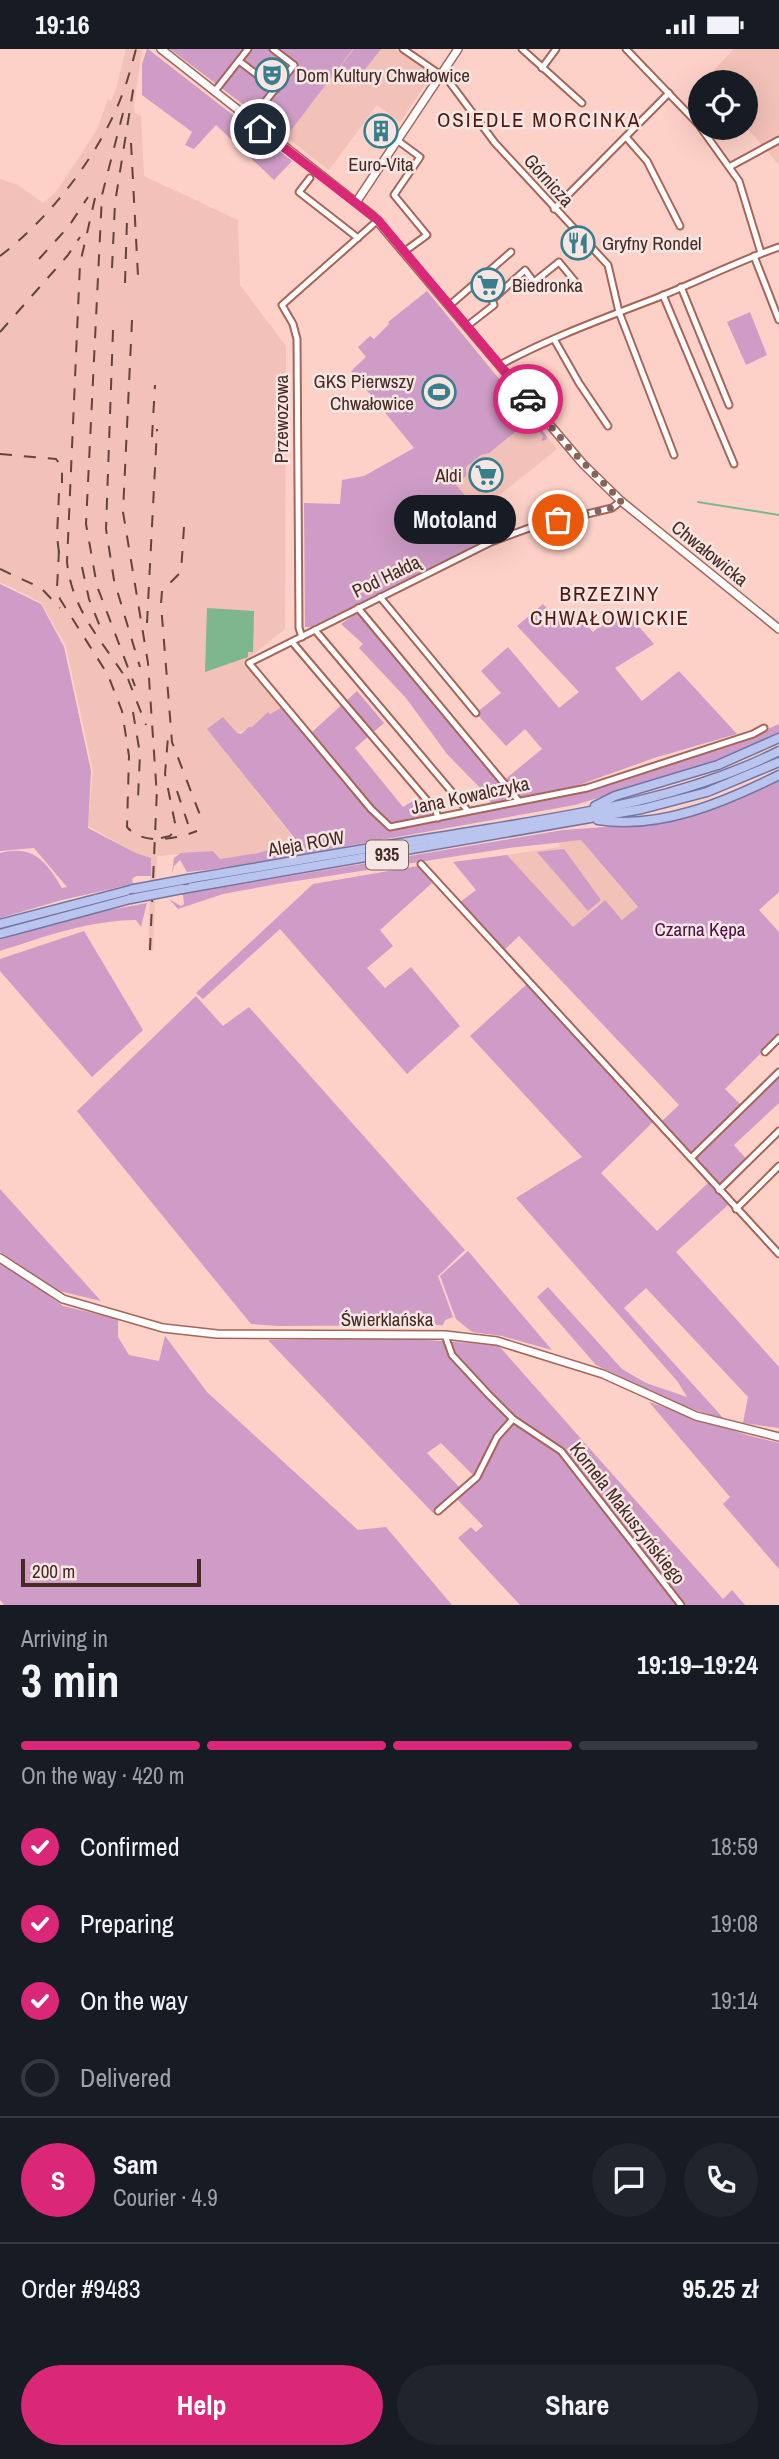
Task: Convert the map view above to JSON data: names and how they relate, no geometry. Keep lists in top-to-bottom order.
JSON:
{
  "streets": {
    "main road": ["Aleja ROW", "935"],
    "street": [
      "Górnicza",
      "Przewozowa",
      "Chwałowicka",
      "Pod Hałdą",
      "Jana Kowalczyka",
      "Świerklańska",
      "Kornela Makuszyńskiego"
    ]
  },
  "crossings": [
    ["Przewozowa", "Chwałowicka"],
    ["Przewozowa", "Pod Hałdą"],
    ["Chwałowicka", "Pod Hałdą"],
    ["Pod Hałdą", "Jana Kowalczyka"],
    ["Świerklańska", "Kornela Makuszyńskiego"]
  ],
  "districts": ["OSIEDLE MORCINKA", "BRZEZINY CHWAŁOWICKIE"],
  "parks": ["Czarna Kępa"],
  "places": {
    "theatre": ["Dom Kultury Chwałowice"],
    "building": ["Euro-Vita"],
    "restaurant": ["Gryfny Rondel"],
    "supermarket": ["Biedronka", "Aldi"],
    "sports": ["GKS Pierwszy Chwałowice"],
    "other": ["Motoland"]
  },
  "scale_bar": "200 m",
  "page": {
    "status": "19:16",
    "bubble": "Motoland",
    "scale": "200 m",
    "heading": ["3 min", "Arriving in", "19:19–19:24"],
    "panel": [
      "Sam",
      "Courier · 4.9",
      "Order #9483",
      "95.25 zł"
    ],
    "bar": "On the way · 420 m",
    "list": [
      ["Confirmed", "18:59"],
      ["Preparing", "19:08"],
      ["On the way", "19:14"],
      "Delivered"
    ],
    "round": "S",
    "buttons": ["Help", "Share"]
  }
}
